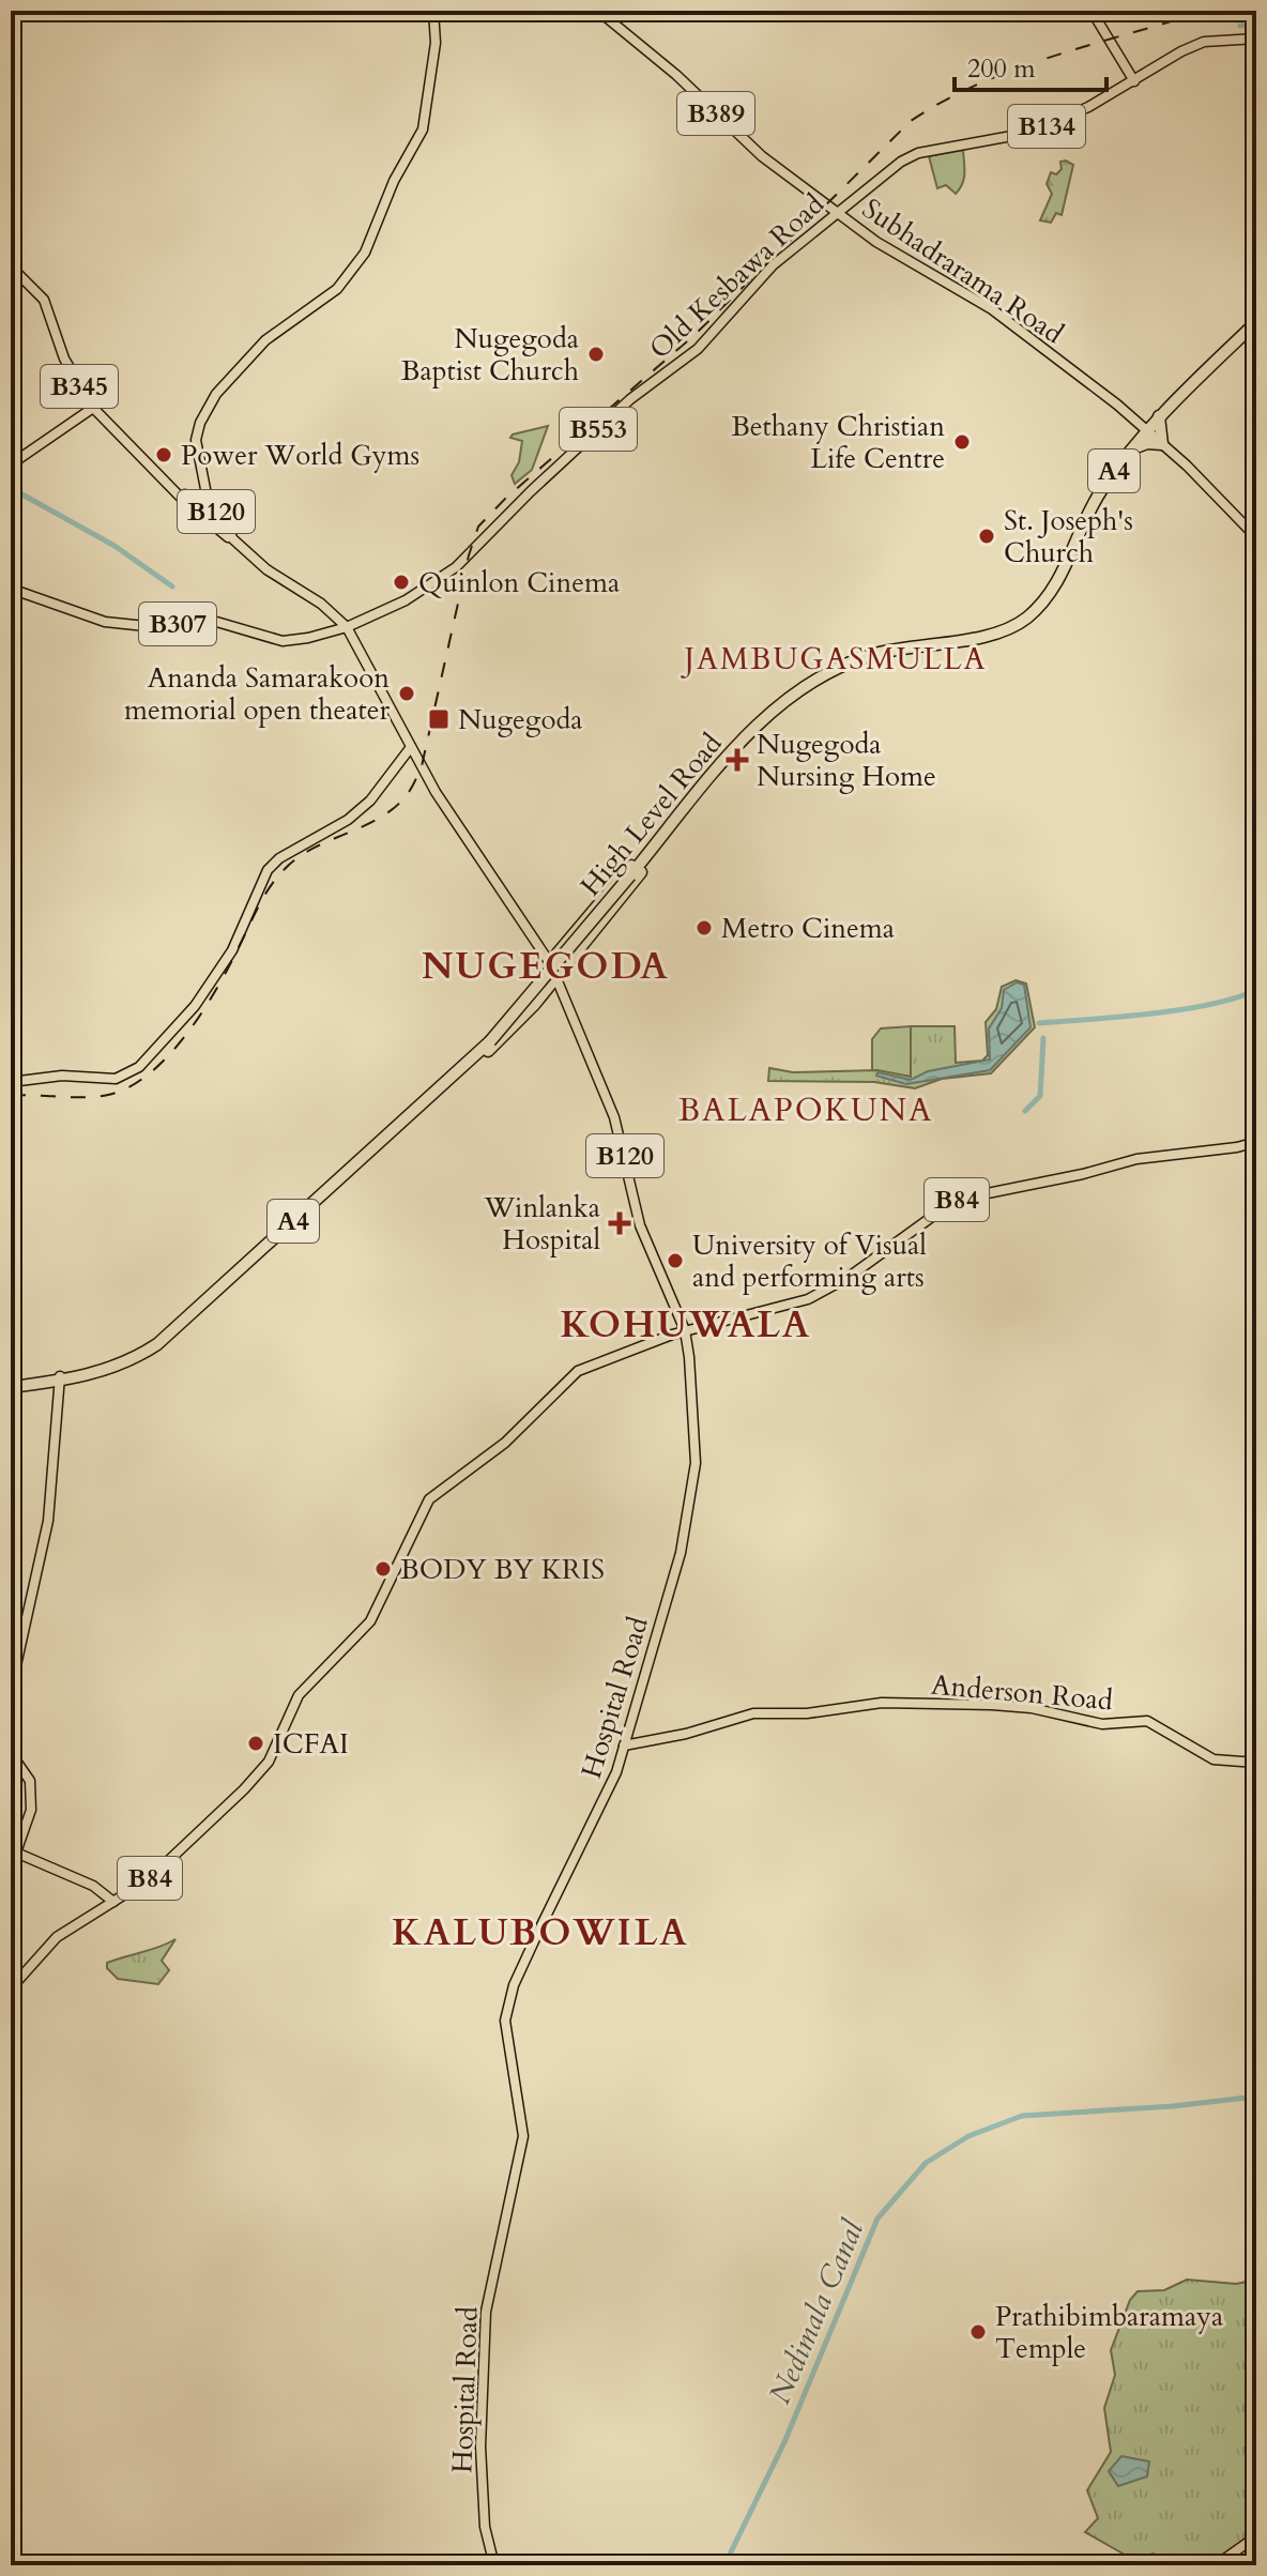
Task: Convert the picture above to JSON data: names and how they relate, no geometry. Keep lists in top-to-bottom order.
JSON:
{
  "streets": {
    "highway": ["A4", "High Level Road"],
    "main road": [
      "B389",
      "B134",
      "Subhadrarama Road",
      "Old Kesbawa Road",
      "B345",
      "B553",
      "B120",
      "B307",
      "B84",
      "Anderson Road",
      "Hospital Road"
    ]
  },
  "crossings": [
    ["B389", "Subhadrarama Road"],
    ["B389", "Old Kesbawa Road"],
    ["B389", "High Level Road"],
    ["Subhadrarama Road", "Old Kesbawa Road"],
    ["Subhadrarama Road", "High Level Road"],
    ["Old Kesbawa Road", "B120"],
    ["Old Kesbawa Road", "B307"],
    ["B345", "B120"],
    ["A4", "B120"],
    ["A4", "High Level Road"],
    ["B120", "B307"],
    ["B120", "B84"],
    ["B120", "Hospital Road"],
    ["B84", "Hospital Road"],
    ["Anderson Road", "Hospital Road"]
  ],
  "districts": [
    "JAMBUGASMULLA",
    "NUGEGODA",
    "BALAPOKUNA",
    "KOHUWALA",
    "KALUBOWILA"
  ],
  "water": ["Nedimala Canal"],
  "places": {
    "other": [
      "Nugegoda Baptist Church",
      "Bethany Christian Life Centre",
      "Power World Gyms",
      "St. Joseph's Church",
      "Quinlon Cinema",
      "Ananda Samarakoon memorial open theater",
      "Metro Cinema",
      "University of Visual and performing arts",
      "BODY BY KRIS",
      "ICFAI",
      "Prathibimbaramaya Temple"
    ],
    "transit": ["Nugegoda"],
    "health": ["Nugegoda Nursing Home", "Winlanka Hospital"]
  },
  "scale_bar": "200 m"
}
